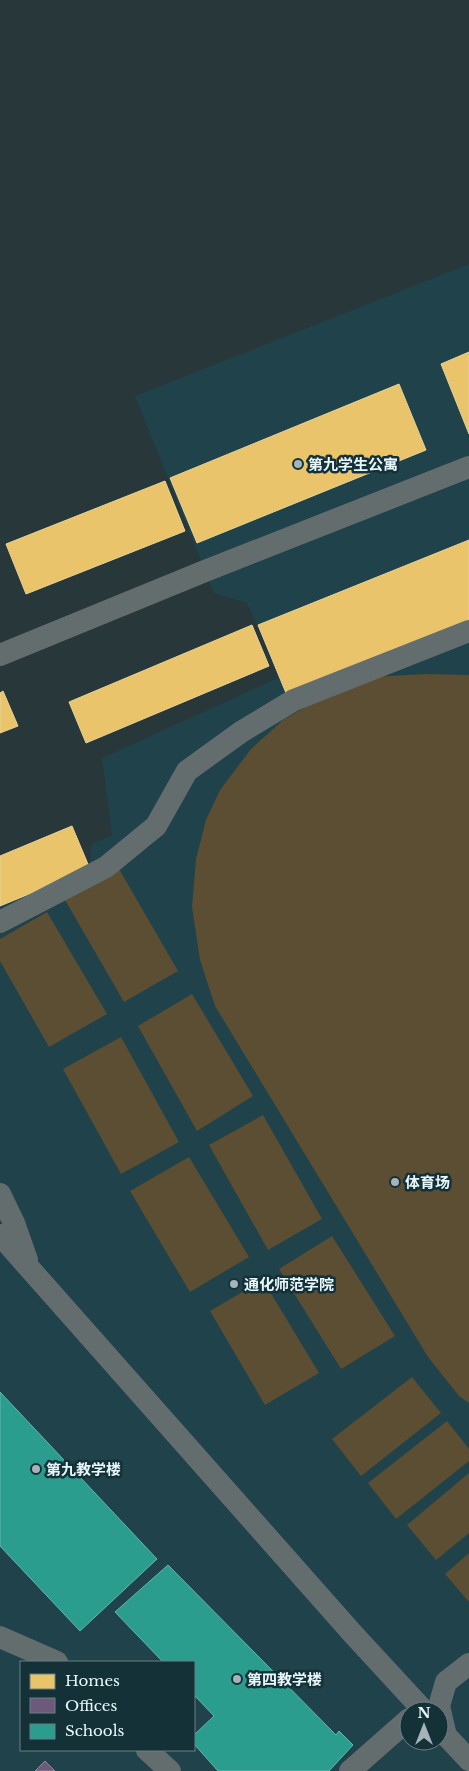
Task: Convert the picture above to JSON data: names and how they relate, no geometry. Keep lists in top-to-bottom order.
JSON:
{
  "places": [
    "第九学生公寓",
    "体育场",
    "通化师范学院",
    "第九教学楼",
    "第四教学楼"
  ],
  "legend": ["Homes", "Offices", "Schools"],
  "north": "top"
}
